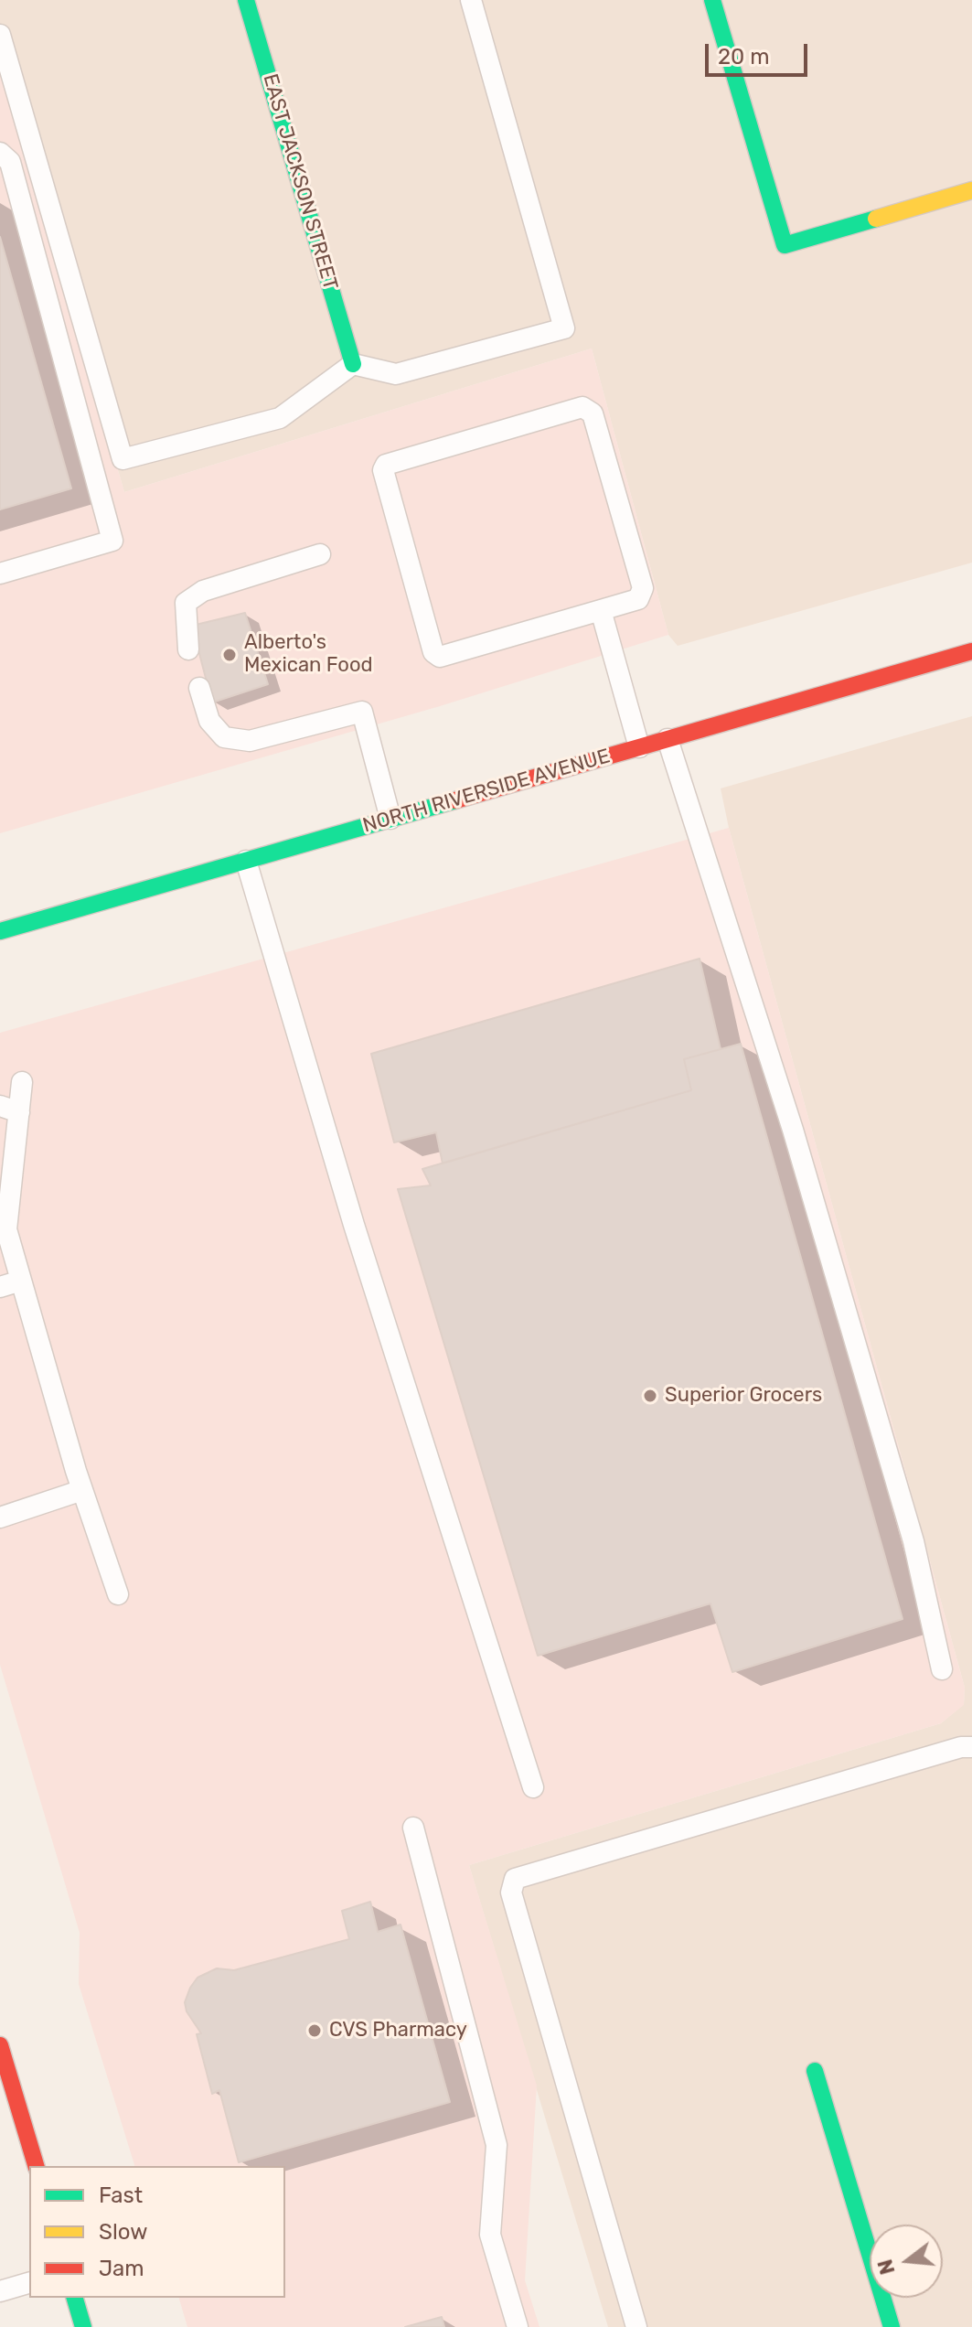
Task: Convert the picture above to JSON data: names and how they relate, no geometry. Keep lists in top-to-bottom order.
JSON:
{
  "streets": {
    "main road": ["EAST JACKSON STREET", "NORTH RIVERSIDE AVENUE"]
  },
  "places": ["Alberto's Mexican Food", "Superior Grocers", "CVS Pharmacy"],
  "legend": ["Fast", "Slow", "Jam"],
  "scale_bar": "20 m",
  "north": "left"
}
